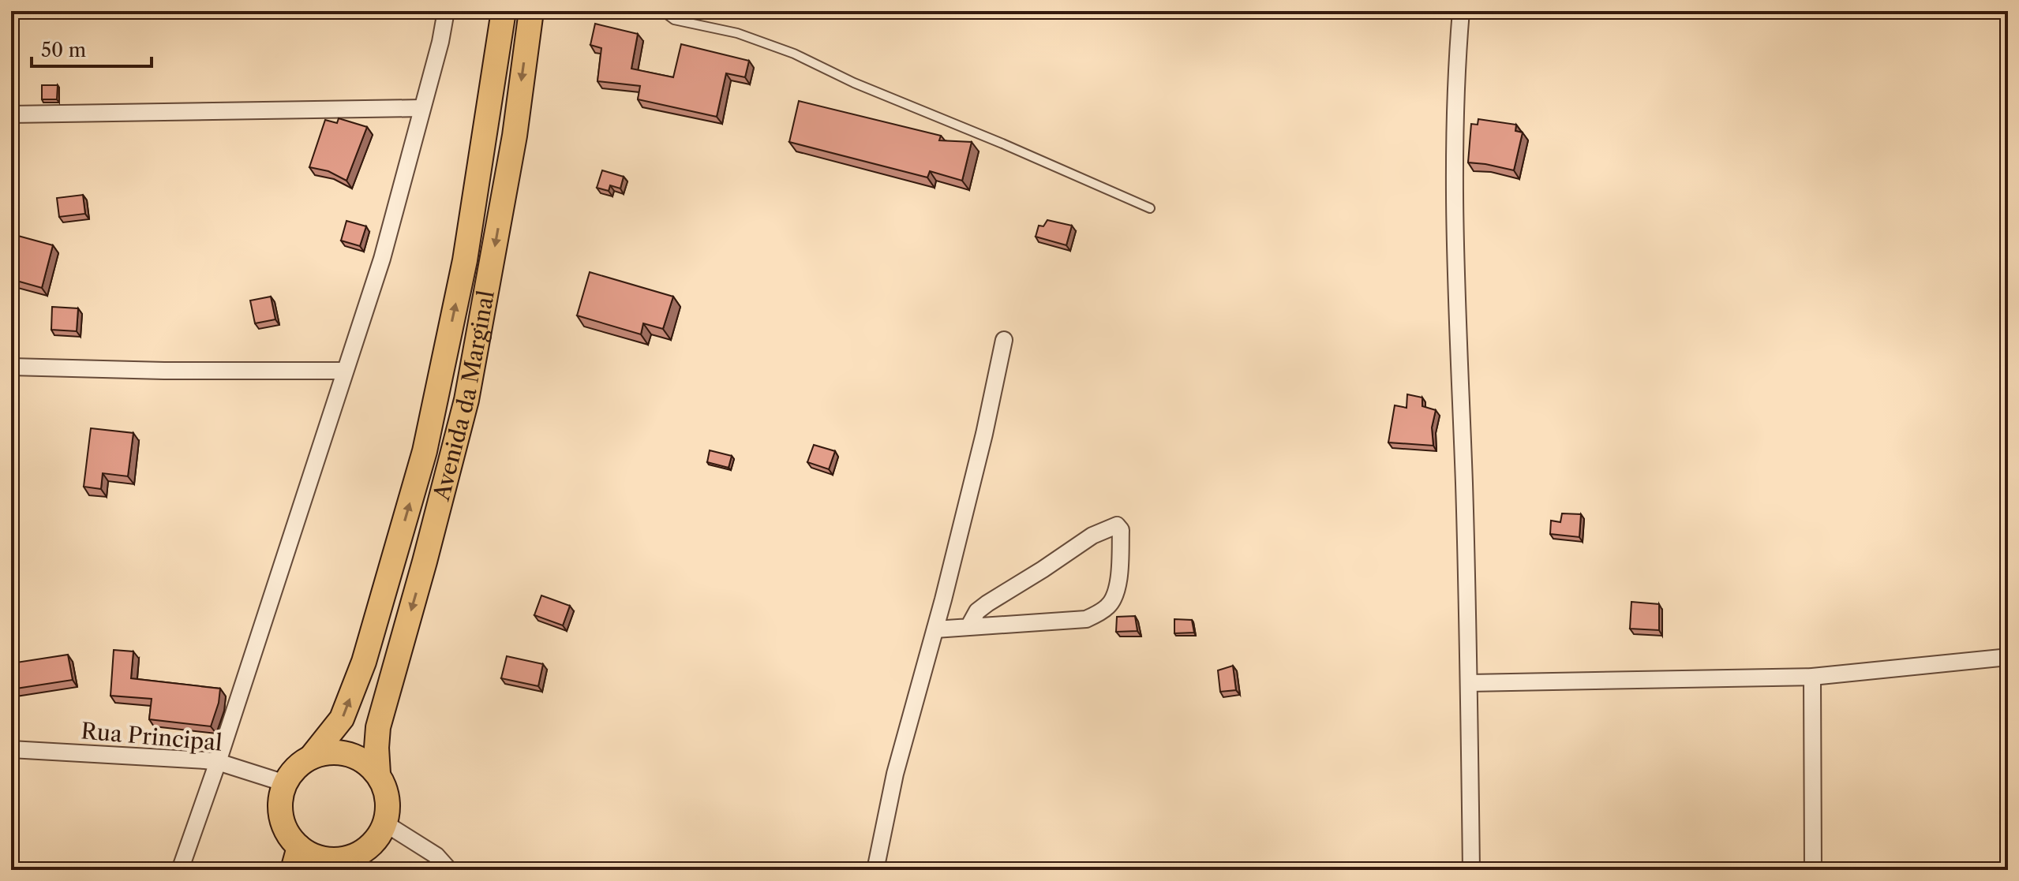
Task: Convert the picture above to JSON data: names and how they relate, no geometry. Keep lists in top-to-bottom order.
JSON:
{
  "streets": {
    "main road": ["Avenida da Marginal"],
    "street": ["Rua Principal"]
  },
  "crossings": [
    ["Avenida da Marginal", "Rua Principal"]
  ],
  "scale_bar": "50 m"
}
